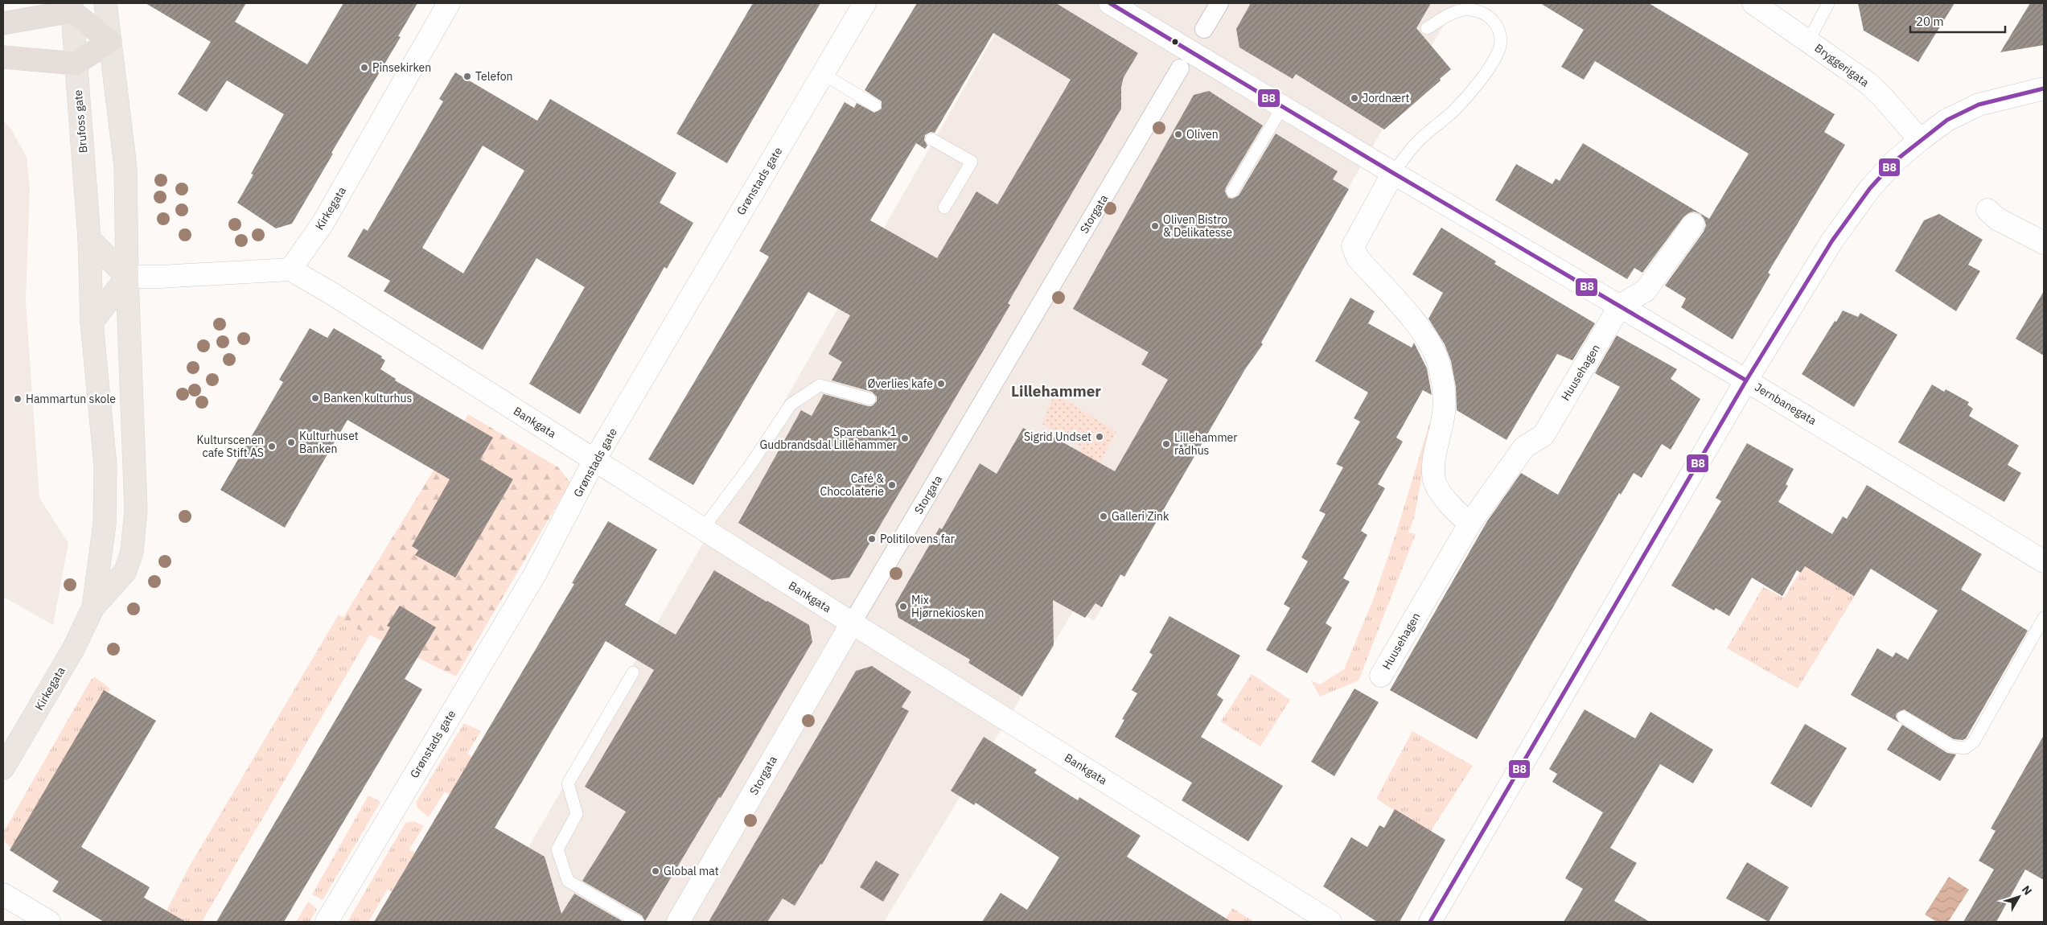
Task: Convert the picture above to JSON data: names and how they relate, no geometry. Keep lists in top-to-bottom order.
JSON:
{
  "streets": {
    "main road": ["Brufoss gate", "Kirkegata"],
    "street": [
      "Bryggerigata",
      "Grønstads gate",
      "Storgata",
      "Huusehagen",
      "Jernbanegata",
      "Bankgata"
    ]
  },
  "crossings": [
    ["Brufoss gate", "Kirkegata"],
    ["Grønstads gate", "Bankgata"],
    ["Kirkegata", "Bankgata"],
    ["Storgata", "Jernbanegata"],
    ["Storgata", "Bankgata"],
    ["Huusehagen", "Jernbanegata"]
  ],
  "districts": ["Lillehammer"],
  "places": [
    "Pinsekirken",
    "Telefon",
    "Jordnært",
    "Oliven",
    "Oliven Bistro & Delikatesse",
    "Øverlies kafe",
    "Banken kulturhus",
    "Hammartun skole",
    "Sigrid Undset",
    "Sparebank 1 Gudbrandsdal Lillehammer",
    "Kulturhuset Banken",
    "Lillehammer rådhus",
    "Kulturscenen cafe Stift AS",
    "Café & Chocolaterie",
    "Galleri Zink",
    "Politilovens far",
    "Mix Hjørnekiosken",
    "Global mat"
  ],
  "lines": ["transit line B8"],
  "scale_bar": "20 m",
  "north": "top right"
}
